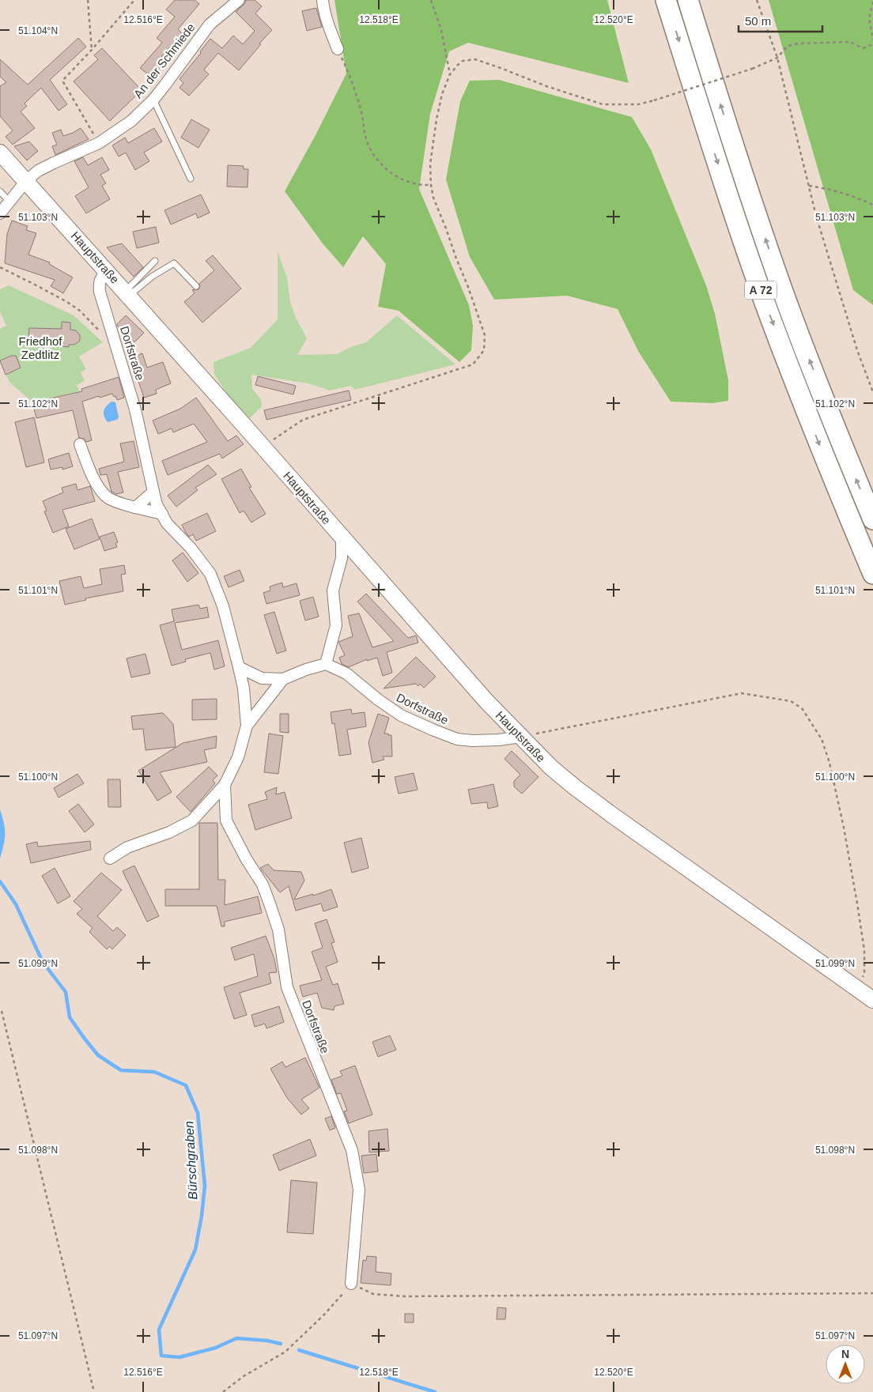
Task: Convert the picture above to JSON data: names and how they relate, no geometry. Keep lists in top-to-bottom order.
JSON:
{
  "streets": {
    "highway": ["A 72"],
    "main road": ["Hauptstraße"],
    "street": ["An der Schmiede", "Dorfstraße"]
  },
  "crossings": [
    ["An der Schmiede", "Hauptstraße"],
    ["Hauptstraße", "Dorfstraße"]
  ],
  "water": ["Bürschgraben"],
  "parks": ["Friedhof Zedtlitz"],
  "scale_bar": "50 m",
  "north": "top",
  "coordinates": [
    "12.516°E",
    "12.518°E",
    "12.520°E",
    "51.104°N",
    "51.103°N",
    "51.102°N",
    "51.101°N",
    "51.100°N",
    "51.099°N",
    "51.098°N",
    "51.097°N"
  ]
}
